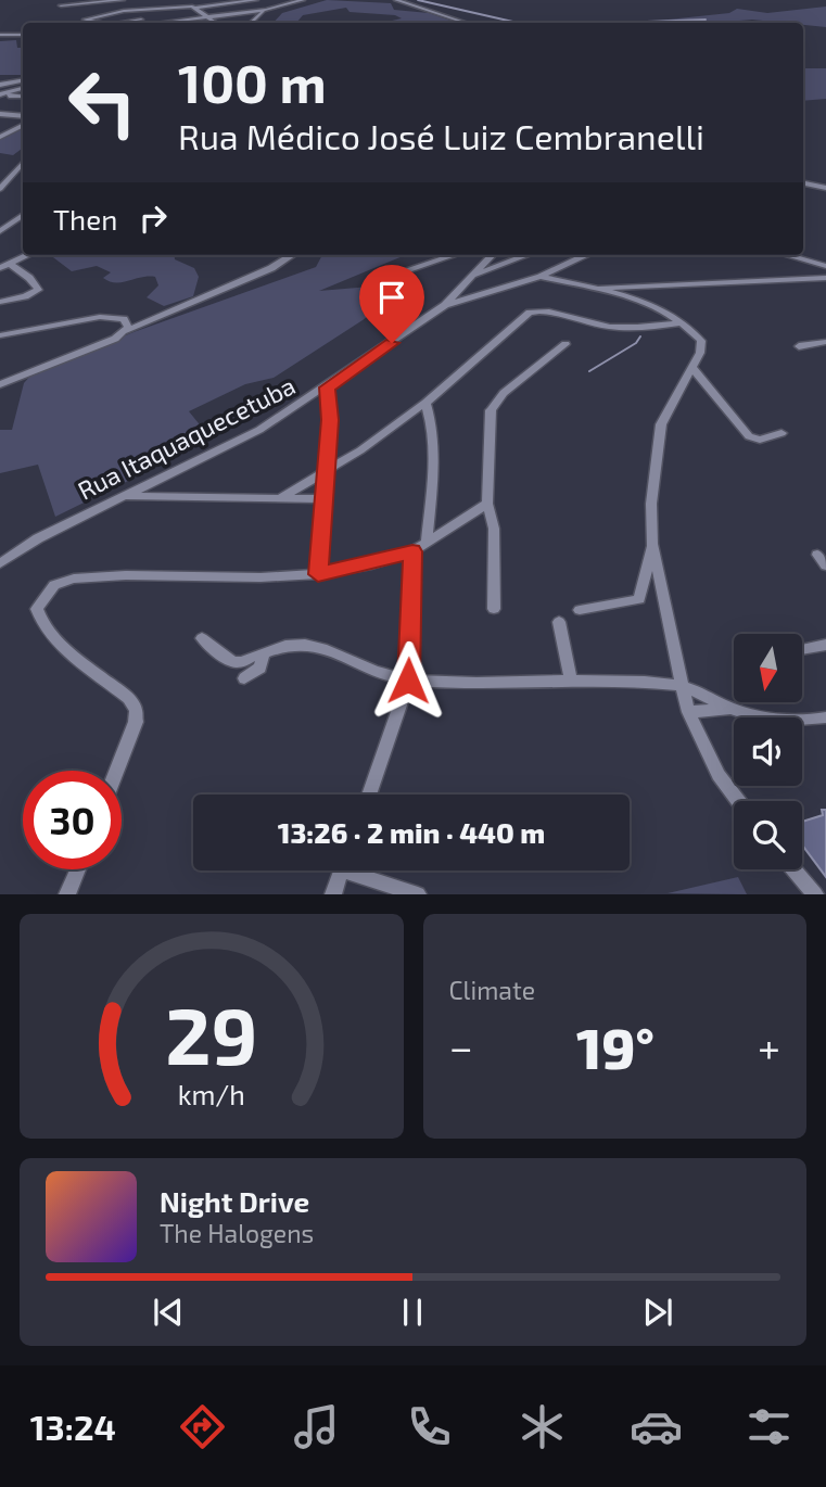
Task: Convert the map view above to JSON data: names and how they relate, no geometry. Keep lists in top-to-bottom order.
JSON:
{
  "streets": {
    "street": ["Rua Itaquaquecetuba"]
  },
  "north": "bottom",
  "page": {
    "turn": ["100 m", "Rua Médico José Luiz Cembranelli"],
    "then": "Then",
    "limit": "30",
    "trip": "13:26 · 2 min · 440 m",
    "tile": "Climate",
    "heat": ["−", "19°", "+"],
    "song": ["Night Drive", "The Halogens"],
    "tabs": "13:24",
    "gauge": ["29", "km/h"]
  }
}
